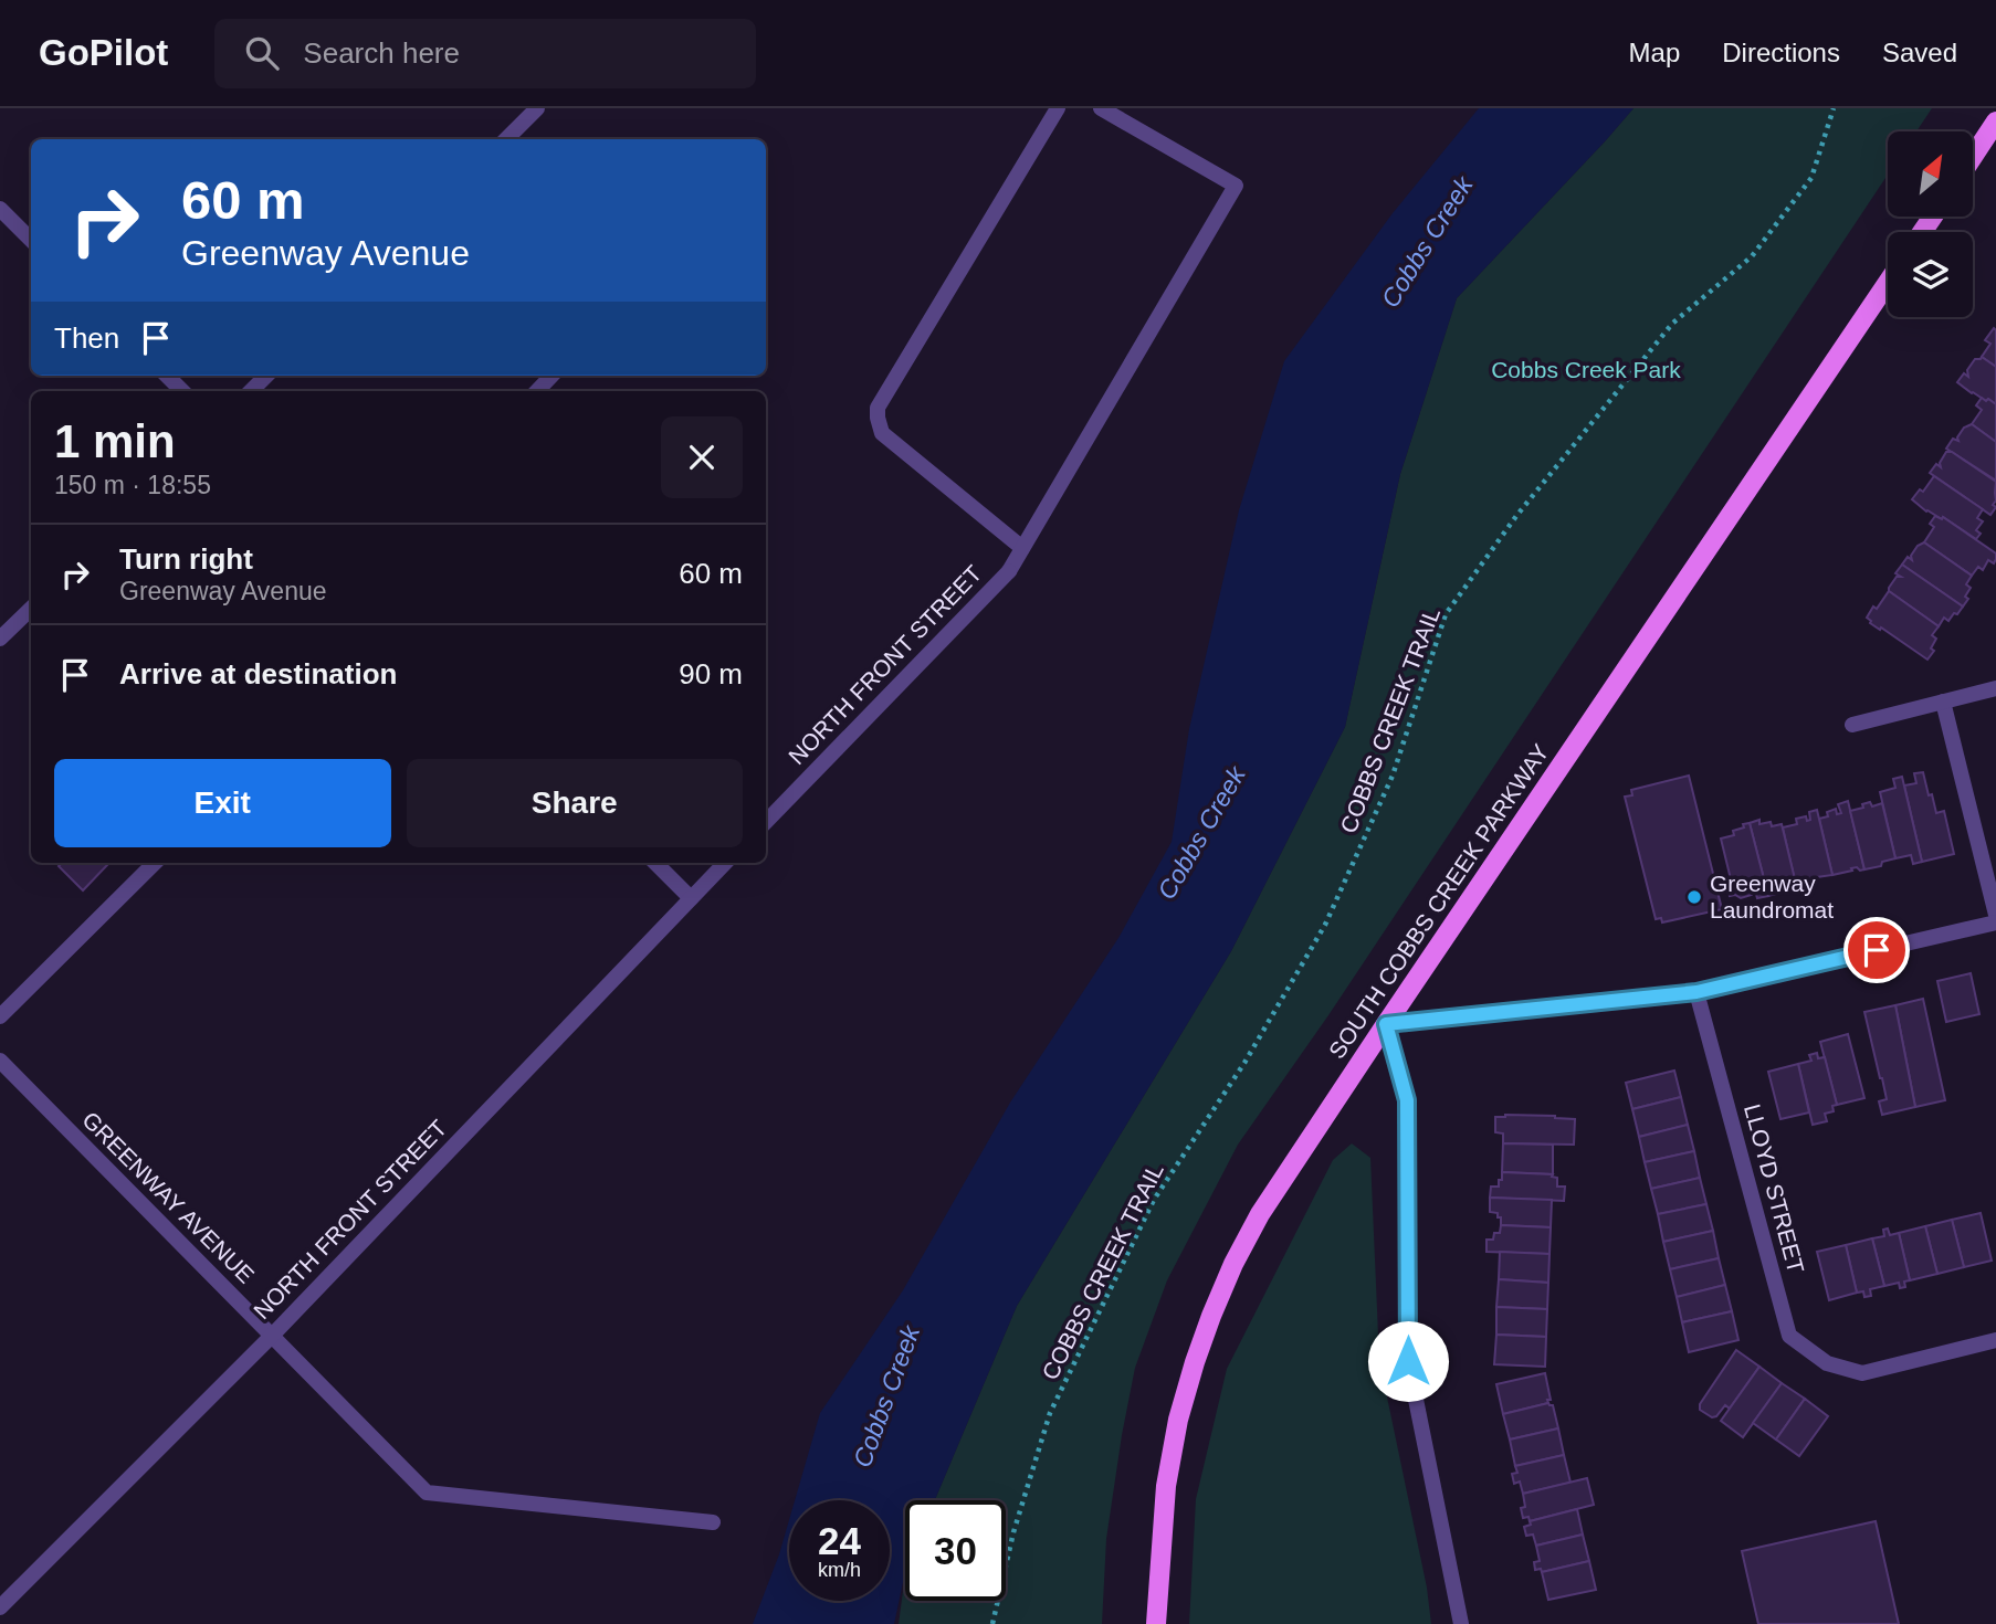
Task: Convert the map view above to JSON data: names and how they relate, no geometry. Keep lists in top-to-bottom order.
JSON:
{
  "streets": {
    "main road": ["SOUTH COBBS CREEK PARKWAY"],
    "street": ["NORTH FRONT STREET", "LLOYD STREET", "GREENWAY AVENUE"],
    "path": ["COBBS CREEK TRAIL"]
  },
  "crossings": [
    ["NORTH FRONT STREET", "GREENWAY AVENUE"]
  ],
  "water": ["Cobbs Creek"],
  "parks": ["Cobbs Creek Park"],
  "places": ["Greenway Laundromat"],
  "north": "top right",
  "page": {
    "header": "GoPilot",
    "search": "Search here",
    "nav": ["Map", "Directions", "Saved"],
    "turn": ["60 m", "Greenway Avenue"],
    "then": "Then",
    "heading": ["1 min", "150 m · 18:55"],
    "list": [
      {
        "name": "Turn right",
        "note": "Greenway Avenue",
        "value": "60 m"
      },
      {
        "name": "Arrive at destination",
        "value": "90 m"
      }
    ],
    "buttons": ["Exit", "Share"],
    "speed": "24 km/h",
    "limit": "30"
  }
}
